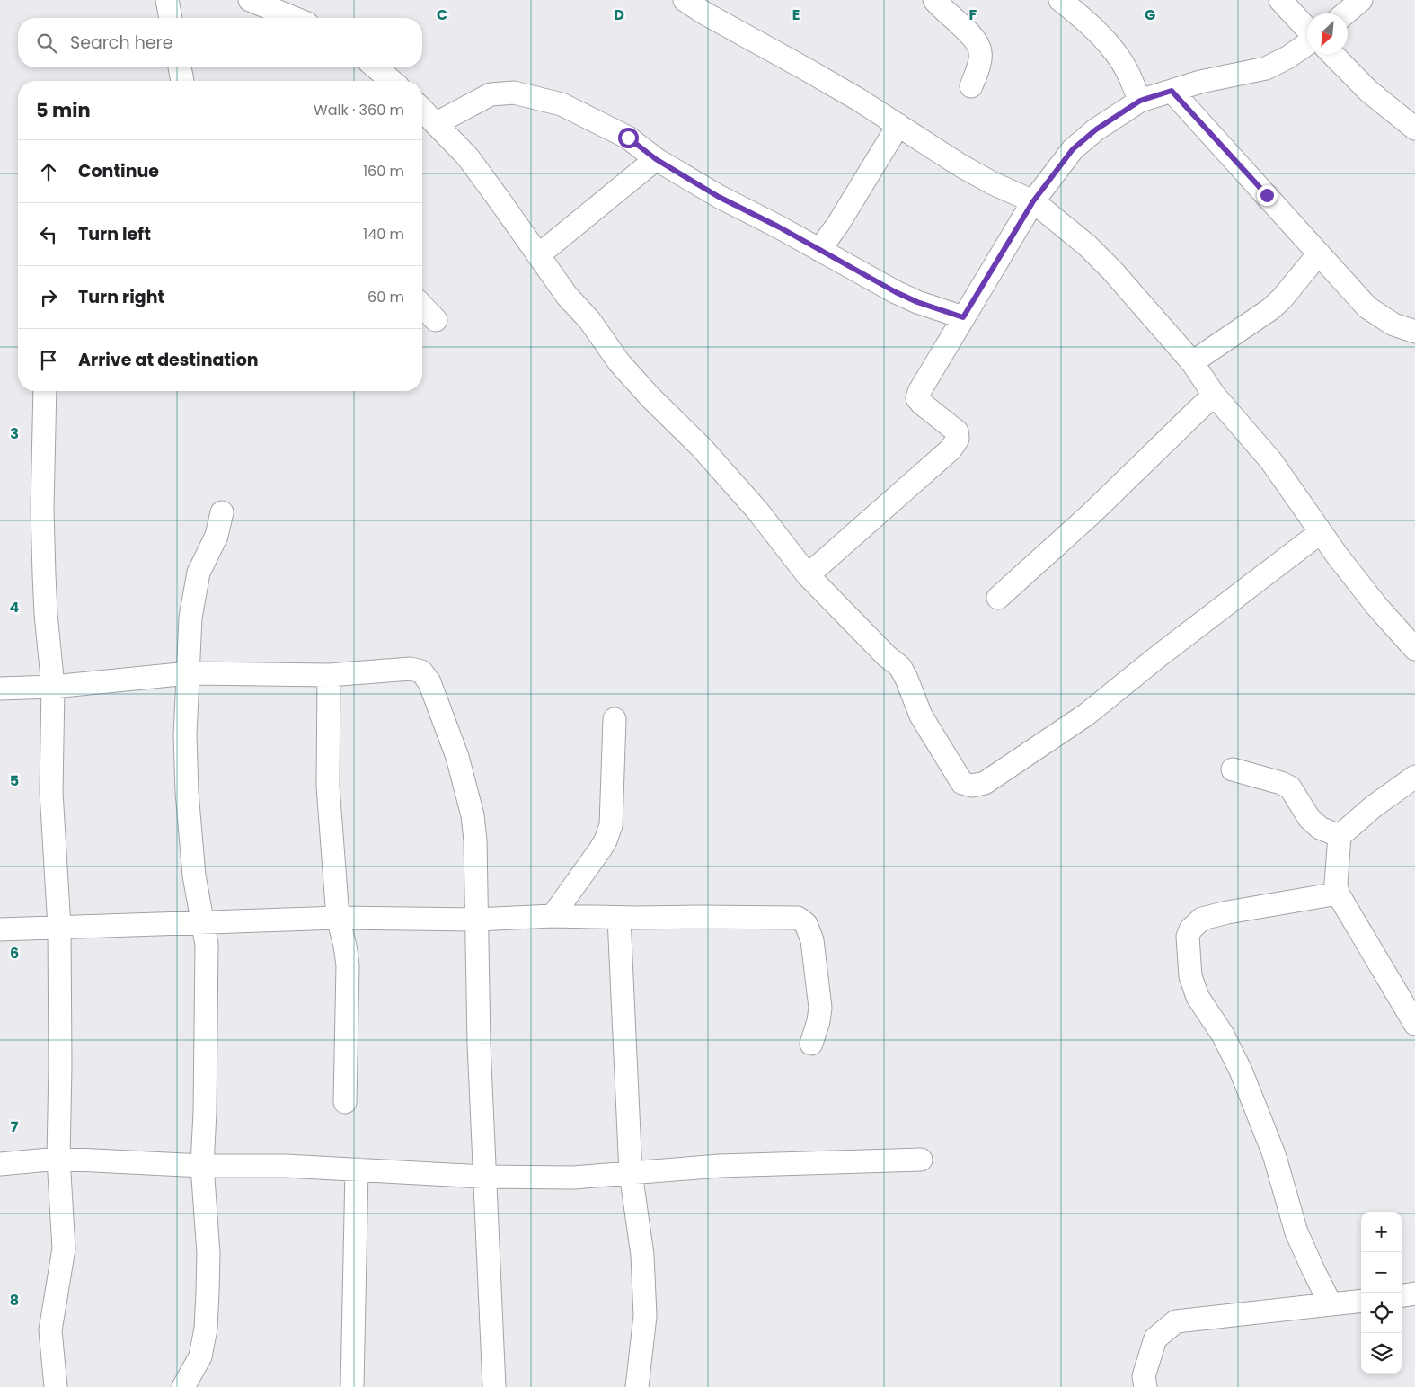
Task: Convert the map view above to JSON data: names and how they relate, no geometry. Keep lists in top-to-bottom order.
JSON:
{
  "north": "bottom left",
  "page": {
    "search": "Search here",
    "heading": ["5 min", "Walk · 360 m"],
    "list": [
      ["Continue", "160 m"],
      ["Turn left", "140 m"],
      ["Turn right", "60 m"],
      "Arrive at destination"
    ],
    "map_buttons": ["+", "−"]
  },
  "grid": {
    "columns": [
      "C",
      "D",
      "E",
      "F",
      "G"
    ],
    "rows": [
      "3",
      "4",
      "5",
      "6",
      "7",
      "8"
    ]
  }
}
